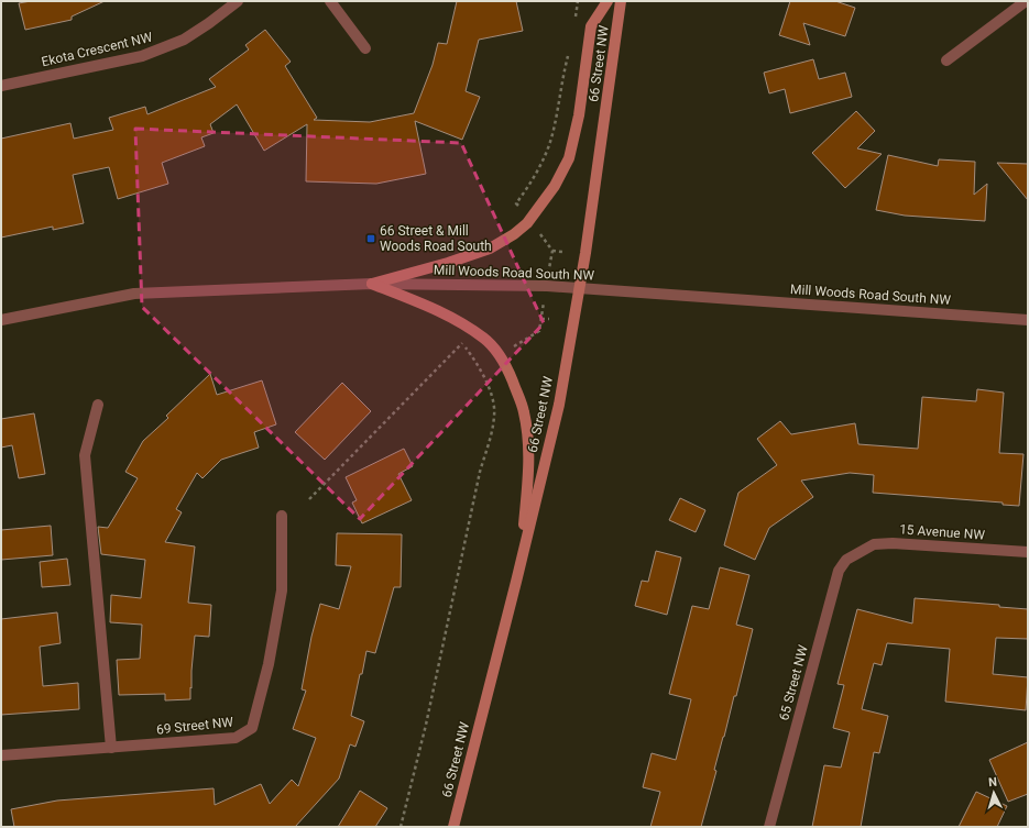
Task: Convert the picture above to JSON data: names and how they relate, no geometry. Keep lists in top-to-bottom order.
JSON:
{
  "streets": {
    "main road": ["66 Street NW"],
    "street": [
      "Ekota Crescent NW",
      "Mill Woods Road South NW",
      "15 Avenue NW",
      "65 Street NW",
      "69 Street NW"
    ]
  },
  "crossings": [
    ["66 Street NW", "Mill Woods Road South NW"],
    ["15 Avenue NW", "65 Street NW"]
  ],
  "places": {
    "transit": ["66 Street & Mill Woods Road South"]
  },
  "north": "top"
}
